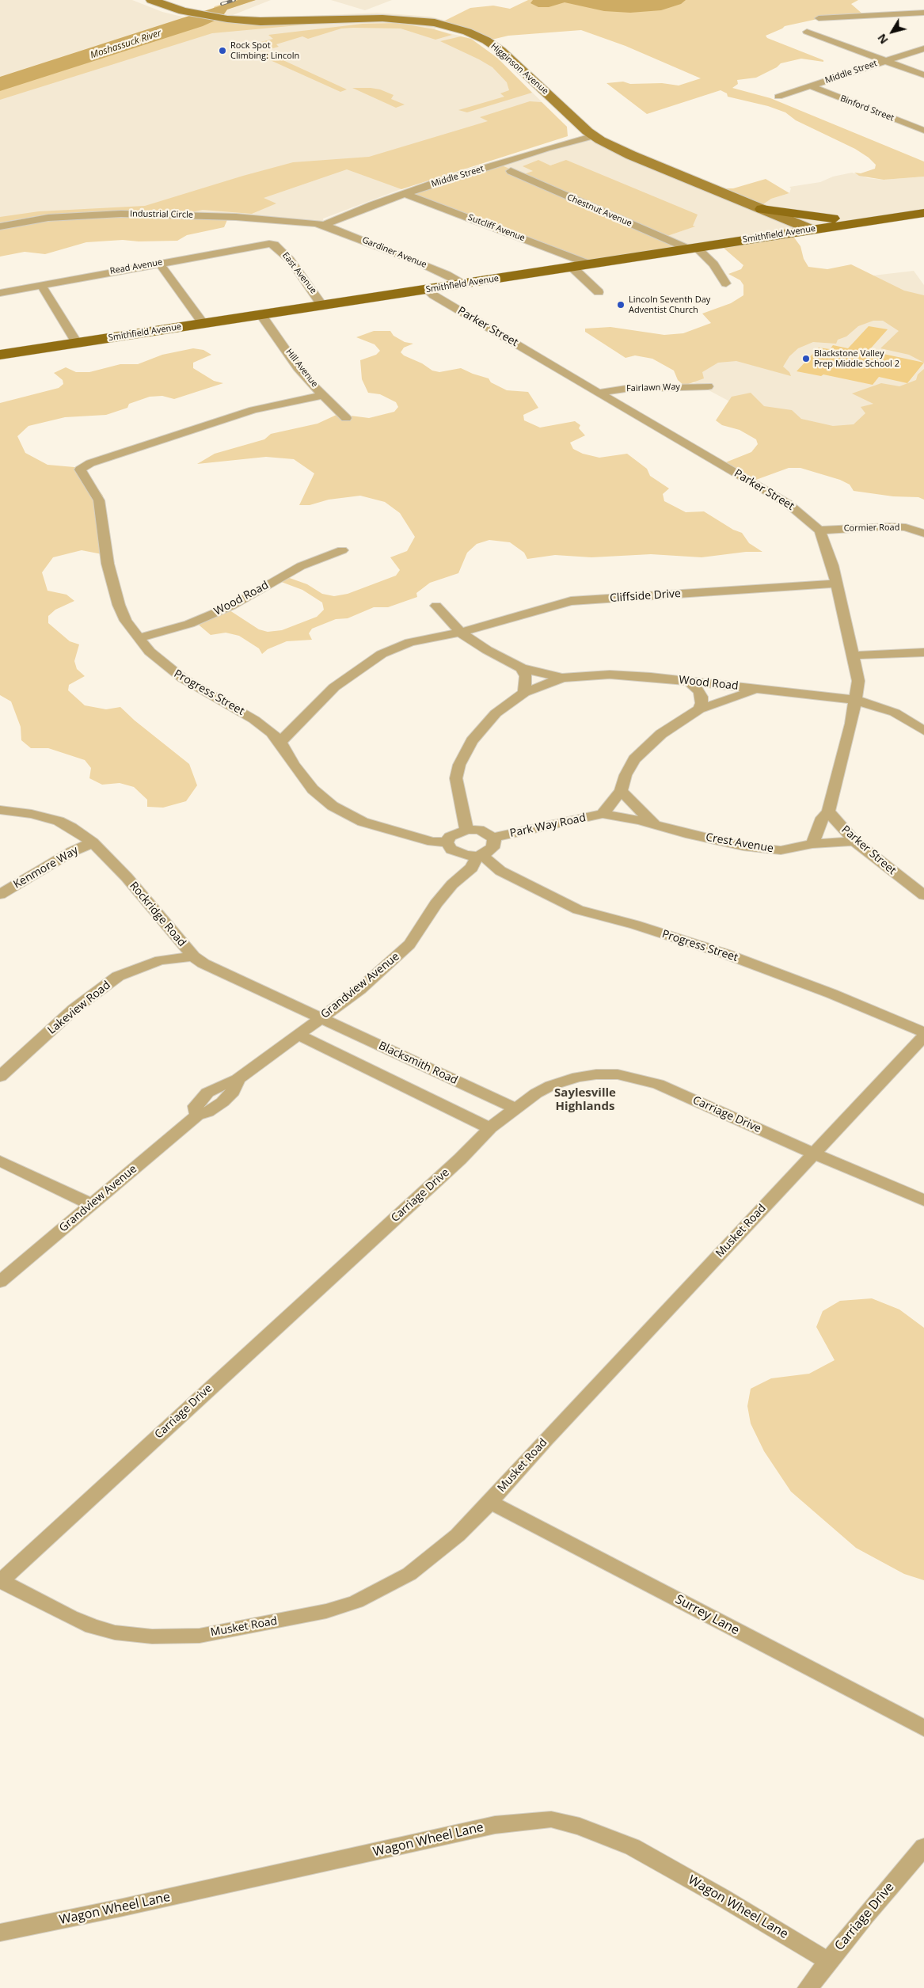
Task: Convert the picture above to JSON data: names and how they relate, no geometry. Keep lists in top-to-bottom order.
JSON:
{
  "streets": {
    "main road": ["Smithfield Avenue"],
    "street": [
      "Higginson Avenue",
      "Middle Street",
      "Binford Street",
      "Chestnut Avenue",
      "Industrial Circle",
      "Sutcliff Avenue",
      "Gardiner Avenue",
      "Read Avenue",
      "East Avenue",
      "Parker Street",
      "Hill Avenue",
      "Fairlawn Way",
      "Cormier Road",
      "Cliffside Drive",
      "Wood Road",
      "Progress Street",
      "Park Way Road",
      "Crest Avenue",
      "Kenmore Way",
      "Rockridge Road",
      "Grandview Avenue",
      "Lakeview Road",
      "Blacksmith Road",
      "Carriage Drive",
      "Musket Road",
      "Surrey Lane",
      "Wagon Wheel Lane"
    ]
  },
  "crossings": [
    ["Higginson Avenue", "Middle Street"],
    ["Higginson Avenue", "Smithfield Avenue"],
    ["Middle Street", "Binford Street"],
    ["Middle Street", "Industrial Circle"],
    ["Middle Street", "Sutcliff Avenue"],
    ["Middle Street", "Gardiner Avenue"],
    ["Chestnut Avenue", "Smithfield Avenue"],
    ["Industrial Circle", "Gardiner Avenue"],
    ["Sutcliff Avenue", "Smithfield Avenue"],
    ["Smithfield Avenue", "Gardiner Avenue"],
    ["Smithfield Avenue", "East Avenue"],
    ["Smithfield Avenue", "Parker Street"],
    ["Smithfield Avenue", "Hill Avenue"],
    ["Read Avenue", "East Avenue"],
    ["Parker Street", "Fairlawn Way"],
    ["Parker Street", "Cormier Road"],
    ["Parker Street", "Cliffside Drive"],
    ["Parker Street", "Wood Road"],
    ["Hill Avenue", "Progress Street"],
    ["Cliffside Drive", "Wood Road"],
    ["Cliffside Drive", "Progress Street"],
    ["Wood Road", "Progress Street"],
    ["Progress Street", "Grandview Avenue"],
    ["Park Way Road", "Crest Avenue"],
    ["Park Way Road", "Grandview Avenue"],
    ["Kenmore Way", "Rockridge Road"],
    ["Rockridge Road", "Grandview Avenue"],
    ["Rockridge Road", "Lakeview Road"],
    ["Rockridge Road", "Blacksmith Road"],
    ["Grandview Avenue", "Blacksmith Road"],
    ["Blacksmith Road", "Carriage Drive"],
    ["Carriage Drive", "Musket Road"],
    ["Carriage Drive", "Wagon Wheel Lane"],
    ["Musket Road", "Surrey Lane"]
  ],
  "districts": ["Saylesville Highlands"],
  "water": ["Moshassuck River"],
  "places": ["Rock Spot Climbing: Lincoln", "Lincoln Seventh Day Adventist Church", "Blackstone Valley Prep Middle School 2"],
  "north": "bottom left"
}
